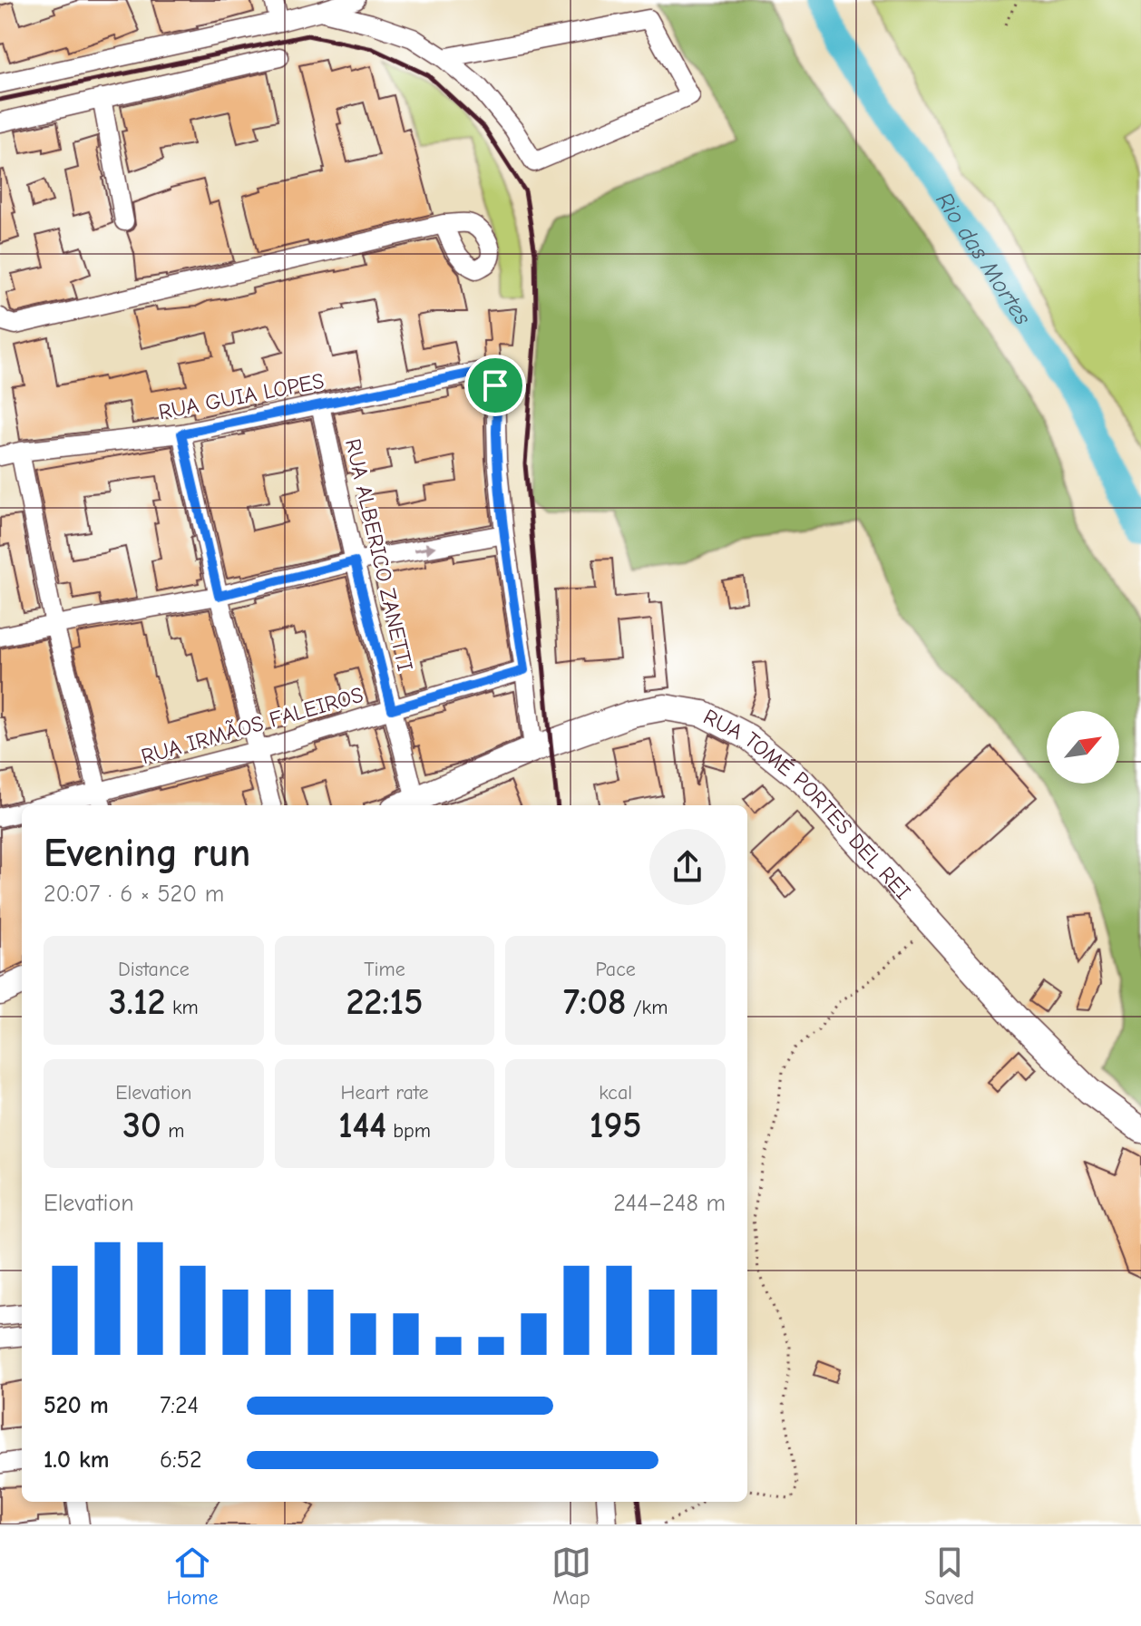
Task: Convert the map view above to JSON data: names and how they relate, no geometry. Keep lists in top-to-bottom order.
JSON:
{
  "streets": {
    "main road": ["RUA TOMÉ PORTES DEL REI"],
    "street": ["RUA GUIA LOPES", "RUA ALBERICO ZANETTI", "RUA IRMÃOS FALEIROS"]
  },
  "crossings": [
    ["RUA GUIA LOPES", "RUA ALBERICO ZANETTI"],
    ["RUA ALBERICO ZANETTI", "RUA IRMÃOS FALEIROS"],
    ["RUA ALBERICO ZANETTI", "RUA TOMÉ PORTES DEL REI"]
  ],
  "water": ["Rio das Mortes"],
  "north": "top right",
  "page": {
    "heading": ["Evening run", "20:07 · 6 × 520 m"],
    "stats": [
      ["Distance", "3.12 km"],
      ["Time", "22:15"],
      ["Pace", "7:08 /km"],
      ["Elevation", "30 m"],
      ["Heart rate", "144 bpm"],
      ["kcal", "195"]
    ],
    "chart": ["Elevation", "244–248 m"],
    "list": [
      {
        "name": "520 m",
        "note": "7:24"
      },
      {
        "name": "1.0 km",
        "note": "6:52"
      }
    ],
    "tabs": ["Home", "Map", "Saved"]
  }
}
